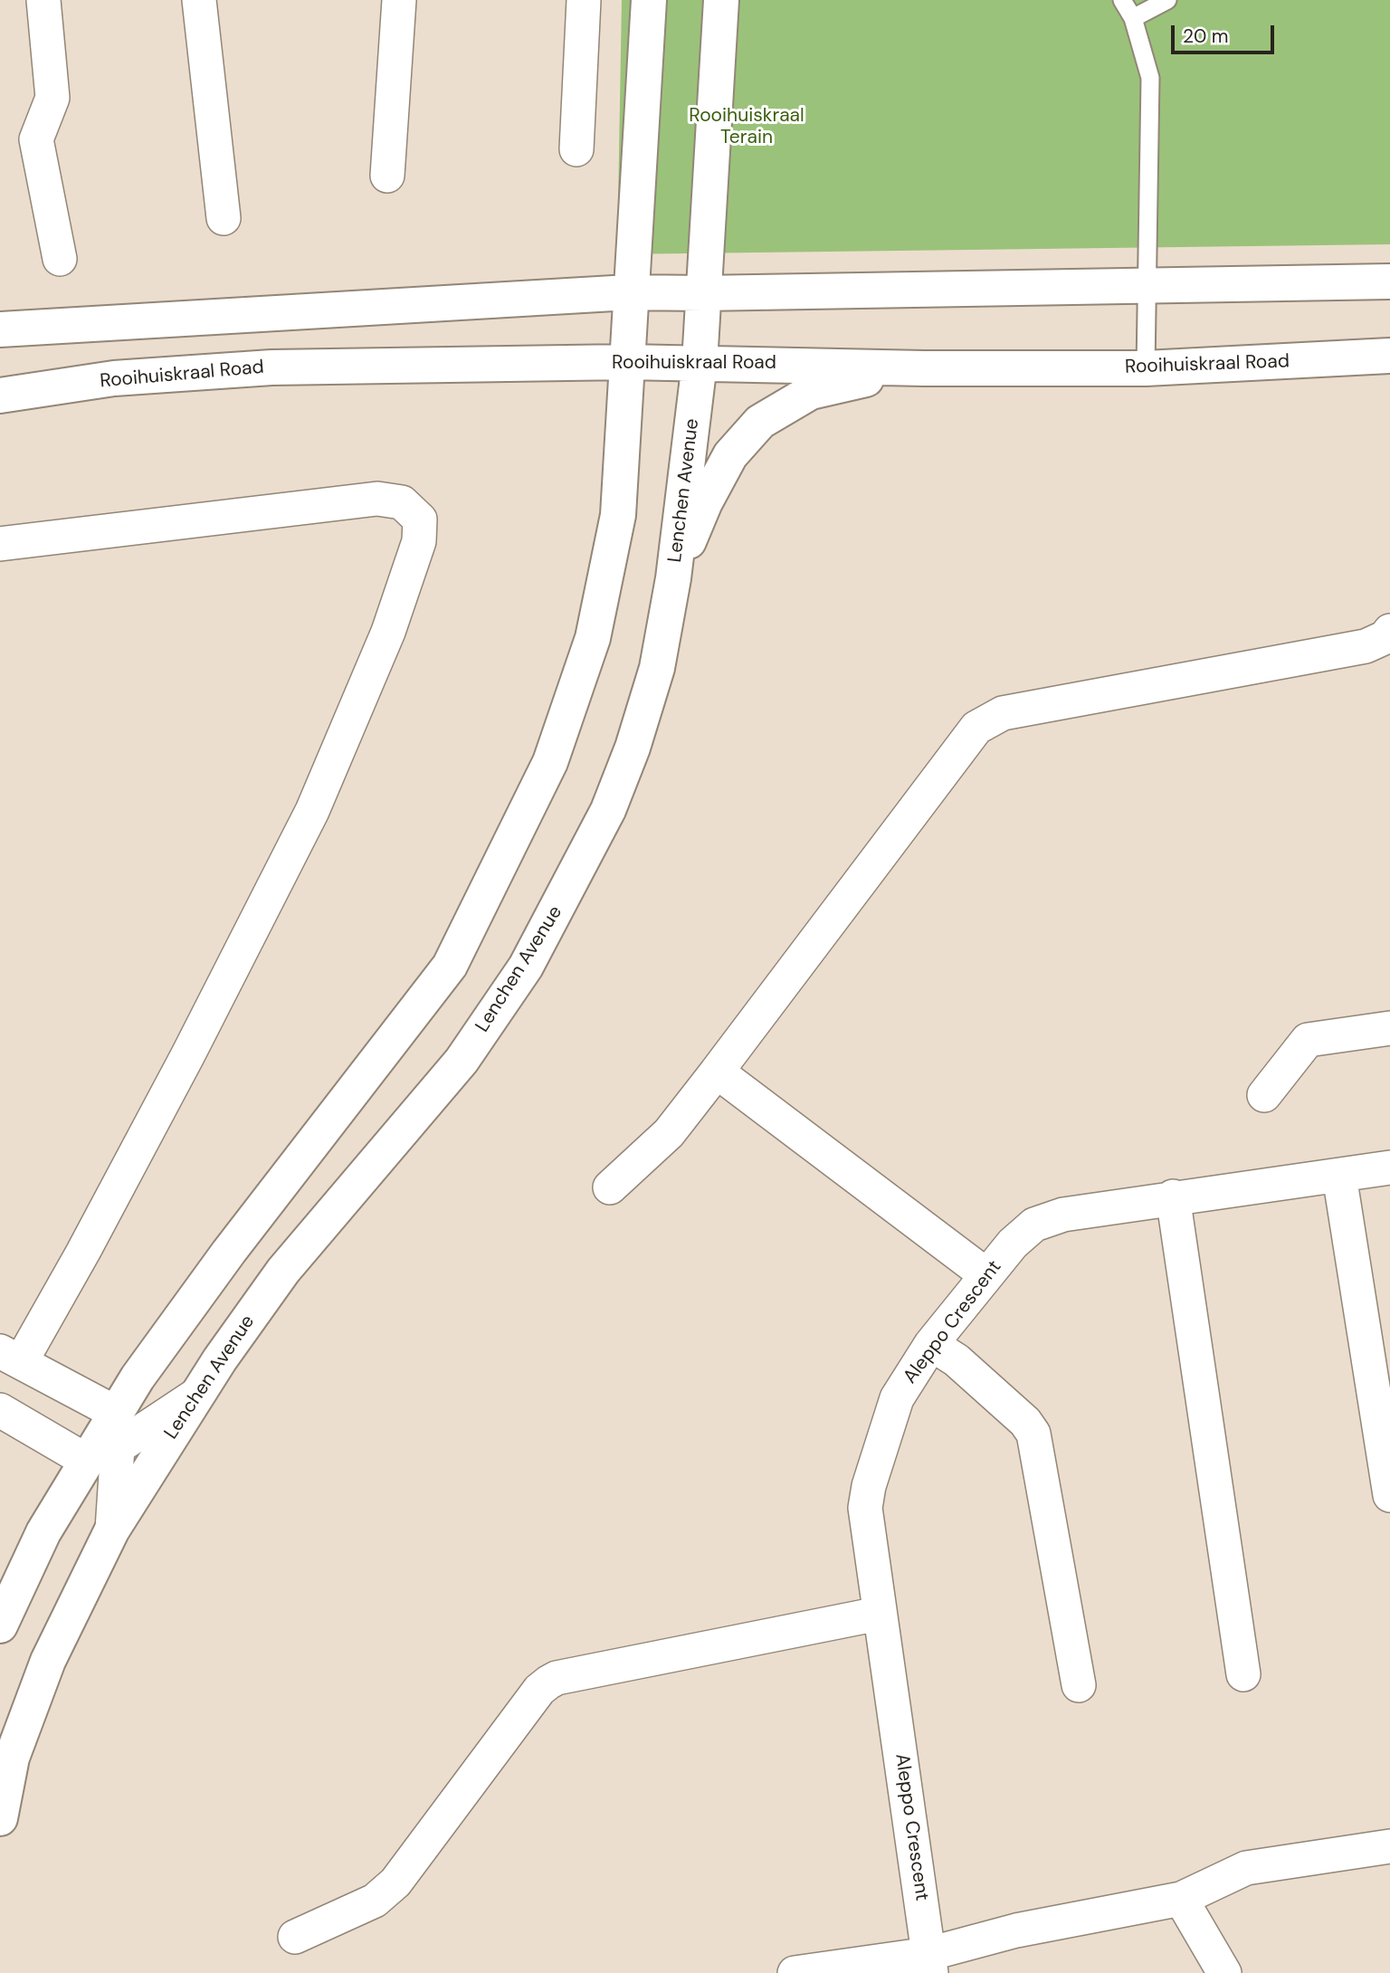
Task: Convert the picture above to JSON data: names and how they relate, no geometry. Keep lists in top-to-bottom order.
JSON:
{
  "streets": {
    "main road": ["Rooihuiskraal Road", "Lenchen Avenue"],
    "street": ["Aleppo Crescent"]
  },
  "crossings": [
    ["Rooihuiskraal Road", "Lenchen Avenue"]
  ],
  "parks": ["Rooihuiskraal Terain"],
  "scale_bar": "20 m"
}
